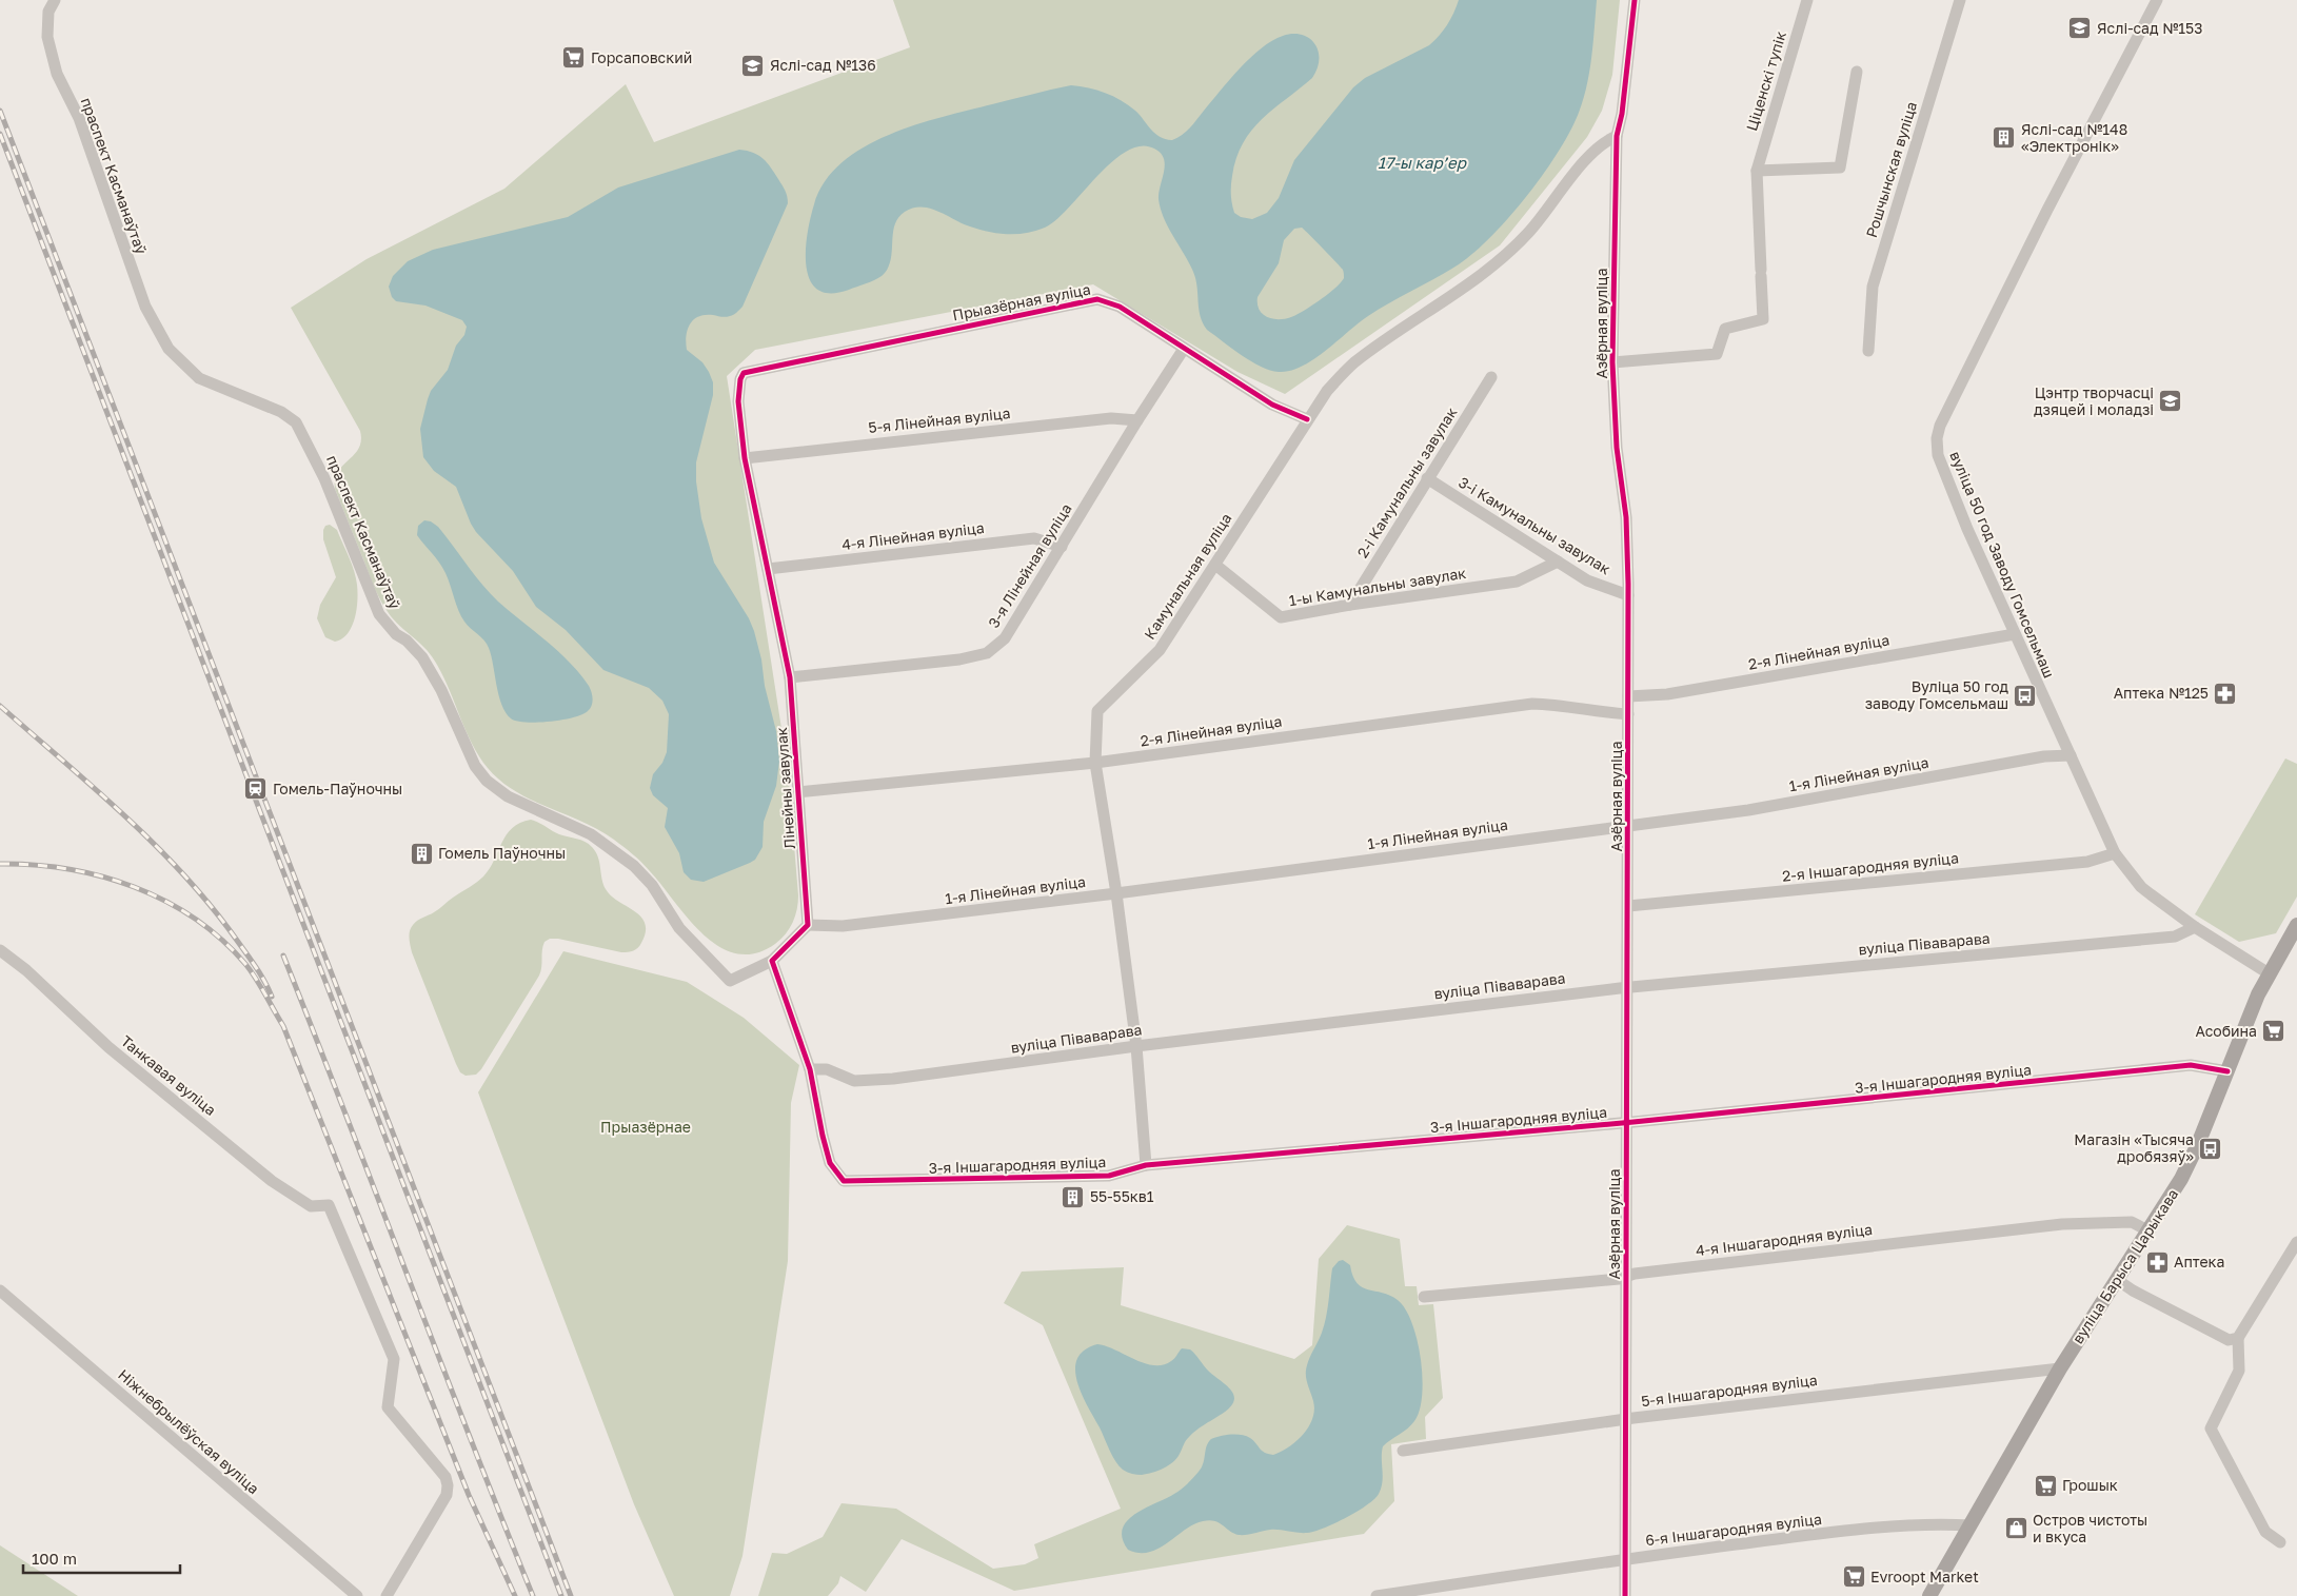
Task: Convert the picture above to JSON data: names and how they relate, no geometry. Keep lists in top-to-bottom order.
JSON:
{
  "streets": {
    "main road": ["вуліца Барыса Царыкава"],
    "street": [
      "Ціценскі тупік",
      "Рошчынская вуліца",
      "праспект Касманаўтаў",
      "Прыазёрная вуліца",
      "Азёрная вуліца",
      "5-я Лінейная вуліца",
      "2-і Камунальны завулак",
      "3-і Камунальны завулак",
      "4-я Лінейная вуліца",
      "вуліца 50 год Заводу Гомсельмаш",
      "3-я Лінейная вуліца",
      "Камунальная вуліца",
      "1-ы Камунальны завулак",
      "2-я Лінейная вуліца",
      "1-я Лінейная вуліца",
      "Лінейны завулак",
      "2-я Іншагародняя вуліца",
      "вуліца Піваварава",
      "Танкавая вуліца",
      "3-я Іншагародняя вуліца",
      "4-я Іншагародняя вуліца",
      "5-я Іншагародняя вуліца",
      "Ніжнебрылёўская вуліца",
      "6-я Іншагародняя вуліца"
    ]
  },
  "crossings": [
    ["Ціценскі тупік", "Азёрная вуліца"],
    ["Прыазёрная вуліца", "3-я Лінейная вуліца"],
    ["Прыазёрная вуліца", "Камунальная вуліца"],
    ["Прыазёрная вуліца", "Лінейны завулак"],
    ["Азёрная вуліца", "3-і Камунальны завулак"],
    ["Азёрная вуліца", "Камунальная вуліца"],
    ["Азёрная вуліца", "2-я Лінейная вуліца"],
    ["Азёрная вуліца", "1-я Лінейная вуліца"],
    ["Азёрная вуліца", "2-я Іншагародняя вуліца"],
    ["Азёрная вуліца", "вуліца Піваварава"],
    ["Азёрная вуліца", "3-я Іншагародняя вуліца"],
    ["Азёрная вуліца", "4-я Іншагародняя вуліца"],
    ["Азёрная вуліца", "5-я Іншагародняя вуліца"],
    ["Азёрная вуліца", "6-я Іншагародняя вуліца"],
    ["5-я Лінейная вуліца", "3-я Лінейная вуліца"],
    ["5-я Лінейная вуліца", "Лінейны завулак"],
    ["2-і Камунальны завулак", "3-і Камунальны завулак"],
    ["2-і Камунальны завулак", "1-ы Камунальны завулак"],
    ["3-і Камунальны завулак", "1-ы Камунальны завулак"],
    ["4-я Лінейная вуліца", "3-я Лінейная вуліца"],
    ["4-я Лінейная вуліца", "Лінейны завулак"],
    ["вуліца 50 год Заводу Гомсельмаш", "2-я Лінейная вуліца"],
    ["вуліца 50 год Заводу Гомсельмаш", "1-я Лінейная вуліца"],
    ["вуліца 50 год Заводу Гомсельмаш", "2-я Іншагародняя вуліца"],
    ["вуліца 50 год Заводу Гомсельмаш", "вуліца Піваварава"],
    ["вуліца 50 год Заводу Гомсельмаш", "вуліца Барыса Царыкава"],
    ["3-я Лінейная вуліца", "Лінейны завулак"],
    ["Камунальная вуліца", "1-ы Камунальны завулак"],
    ["Камунальная вуліца", "2-я Лінейная вуліца"],
    ["Камунальная вуліца", "1-я Лінейная вуліца"],
    ["Камунальная вуліца", "вуліца Піваварава"],
    ["Камунальная вуліца", "3-я Іншагародняя вуліца"],
    ["2-я Лінейная вуліца", "Лінейны завулак"],
    ["1-я Лінейная вуліца", "Лінейны завулак"],
    ["вуліца Піваварава", "3-я Іншагародняя вуліца"],
    ["3-я Іншагародняя вуліца", "вуліца Барыса Царыкава"],
    ["4-я Іншагародняя вуліца", "вуліца Барыса Царыкава"],
    ["вуліца Барыса Царыкава", "5-я Іншагародняя вуліца"],
    ["вуліца Барыса Царыкава", "6-я Іншагародняя вуліца"]
  ],
  "water": ["17-ы кар’ер"],
  "parks": ["Прыазёрнае"],
  "places": {
    "school or university": ["Яслі-сад №153", "Яслі-сад №136", "Цэнтр творчасці дзяцей і моладзі"],
    "supermarket": [
      "Горсаповский",
      "Асобина",
      "Грошык",
      "Evroopt Market"
    ],
    "building": ["Яслі-сад №148 «Электронік»", "Гомель Паўночны", "55-55кв1"],
    "pharmacy": ["Аптека №125", "Аптека"],
    "bus stop": ["Вуліца 50 год заводу Гомсельмаш", "Магазін «Тысяча дробязяў»"],
    "station": ["Гомель-Паўночны"],
    "shop": ["Остров чистоты и вкуса"]
  },
  "scale_bar": "100 m"
}
